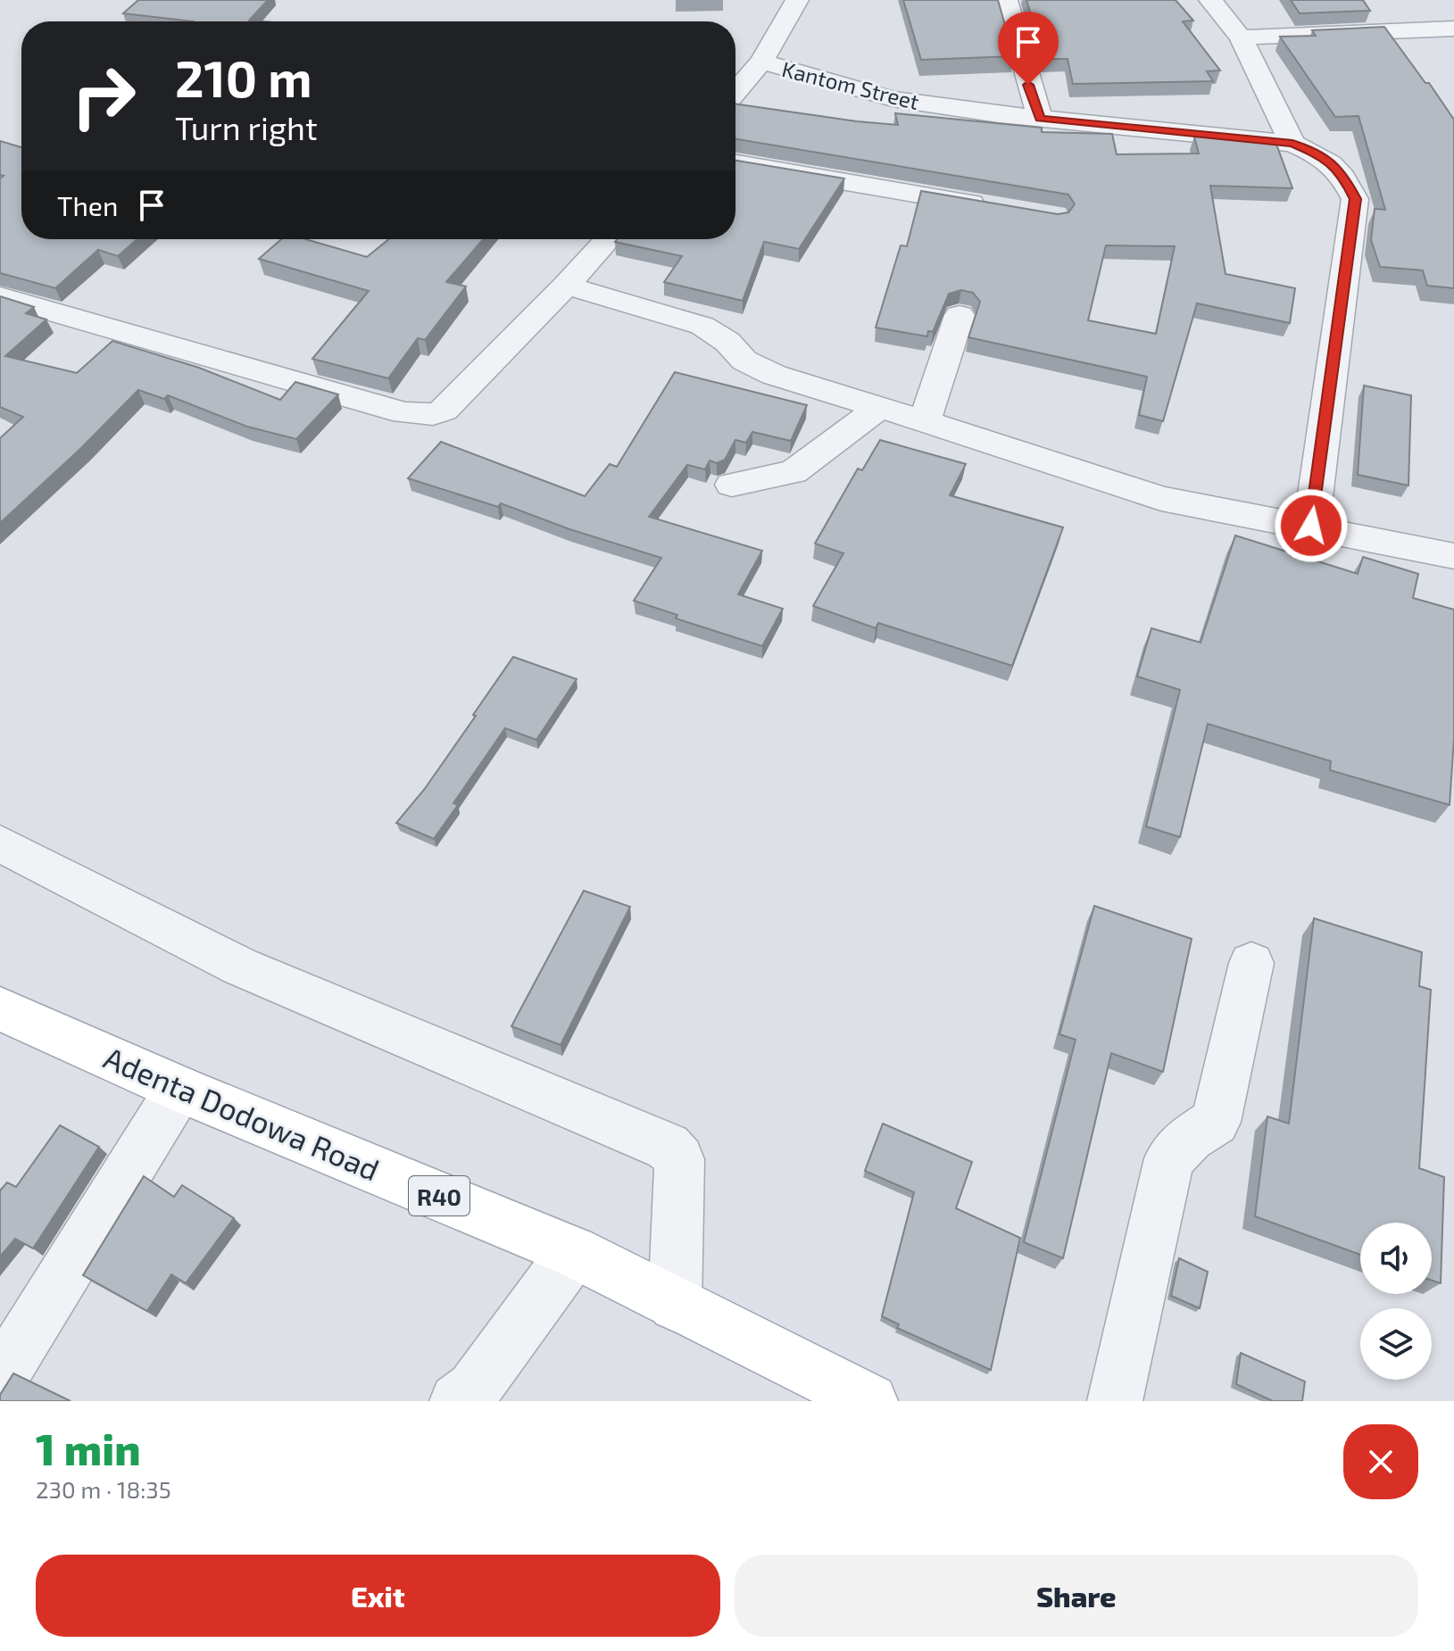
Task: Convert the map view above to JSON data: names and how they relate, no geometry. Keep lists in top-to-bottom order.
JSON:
{
  "streets": {
    "main road": ["Adenta Dodowa Road", "R40"],
    "street": ["Kantom Street"]
  },
  "page": {
    "turn": ["210 m", "Turn right"],
    "then": "Then",
    "heading": ["1 min", "230 m · 18:35"],
    "buttons": ["Exit", "Share"]
  }
}
